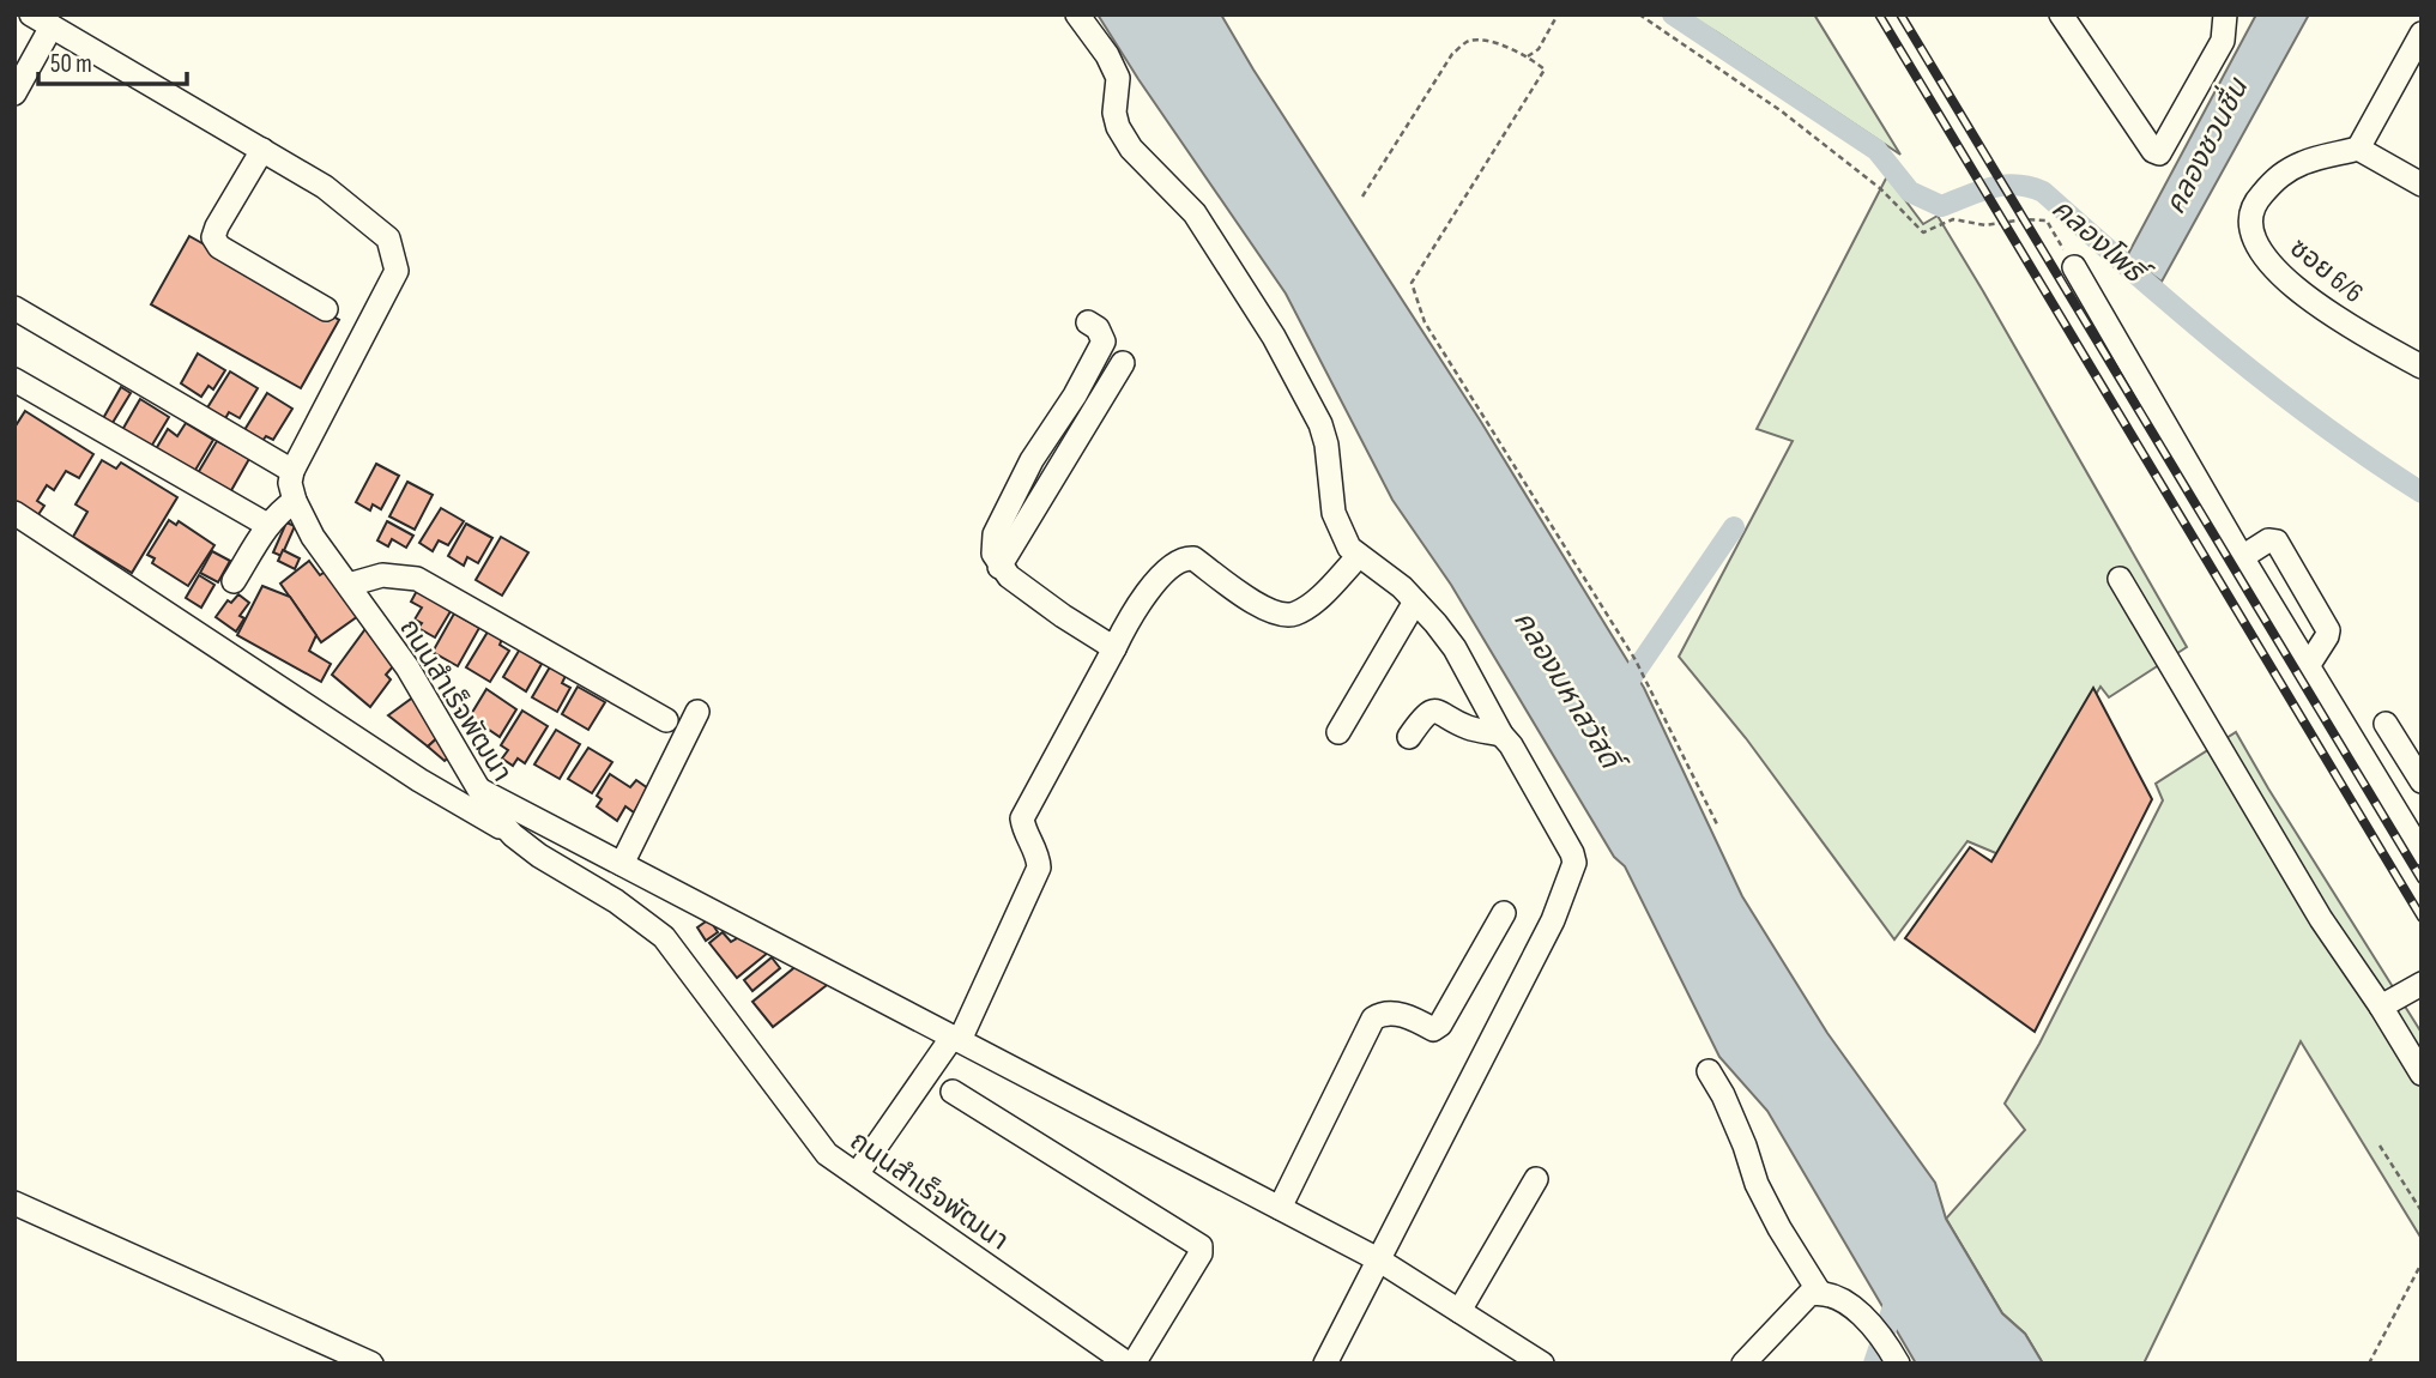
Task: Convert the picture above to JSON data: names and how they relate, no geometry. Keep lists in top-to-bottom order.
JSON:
{
  "streets": {
    "street": ["ซอย 6/6", "ถนนสำเร็จพัฒนา"]
  },
  "water": ["คลองชวนชื่น", "คลองโพธิ์", "คลองมหาสวัสดิ์"],
  "scale_bar": "50 m"
}
